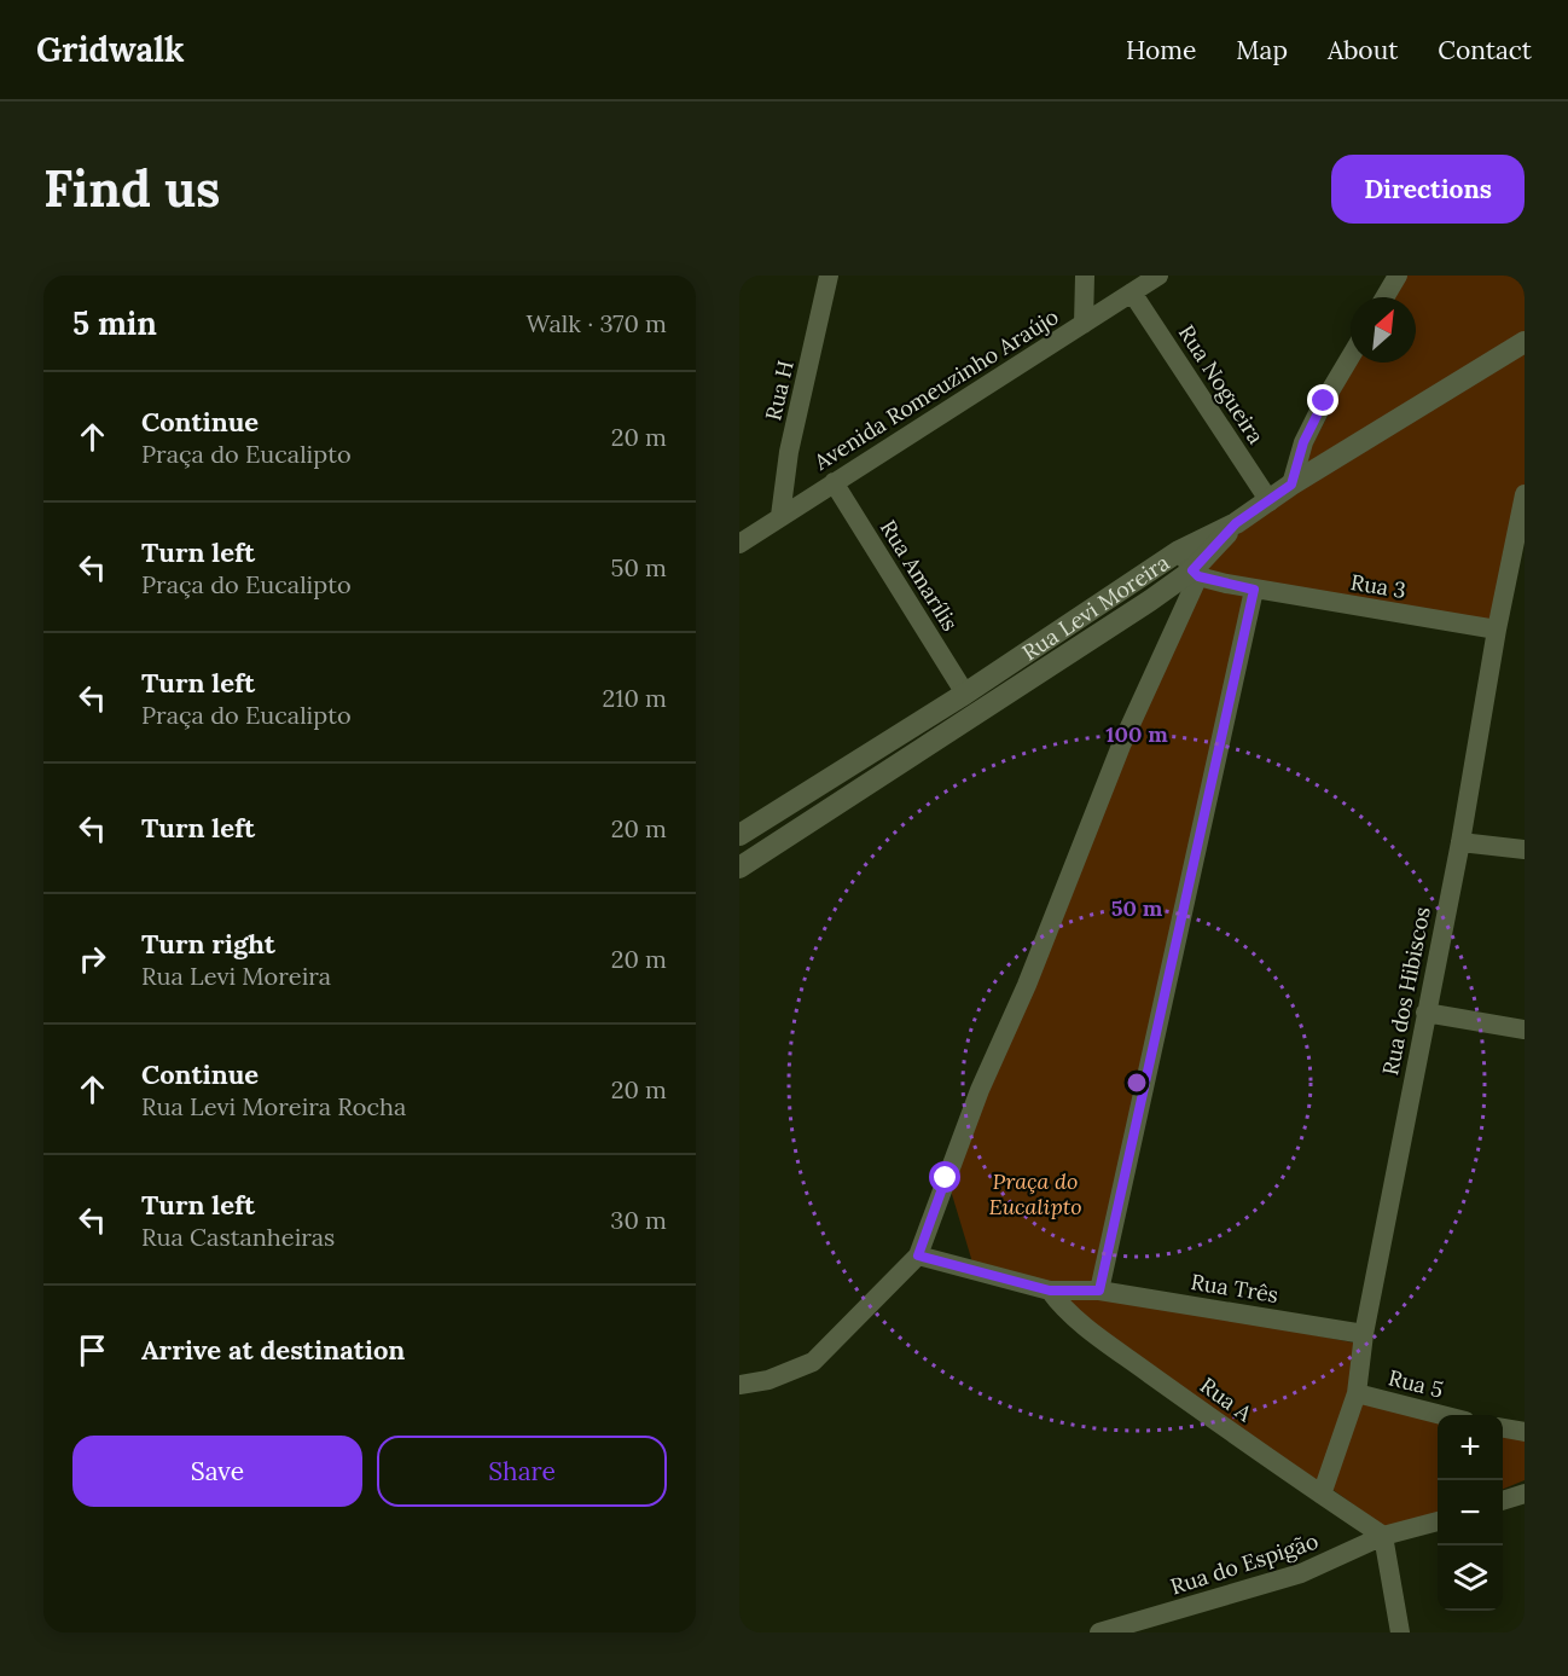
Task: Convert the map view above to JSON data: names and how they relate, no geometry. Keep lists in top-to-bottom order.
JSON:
{
  "streets": {
    "main road": ["Rua Levi Moreira"],
    "street": [
      "Rua Nogueira",
      "Avenida Romeuzinho Araújo",
      "Rua H",
      "Rua Amarílis",
      "Rua 3",
      "Rua dos Hibiscos",
      "Rua Três",
      "Rua 5",
      "Rua A",
      "Rua do Espigão"
    ]
  },
  "crossings": [
    ["Rua Nogueira", "Avenida Romeuzinho Araújo"],
    ["Avenida Romeuzinho Araújo", "Rua H"],
    ["Avenida Romeuzinho Araújo", "Rua Amarílis"],
    ["Rua Amarílis", "Rua Levi Moreira"],
    ["Rua 3", "Rua Levi Moreira"],
    ["Rua 3", "Rua dos Hibiscos"],
    ["Rua dos Hibiscos", "Rua Três"],
    ["Rua dos Hibiscos", "Rua 5"],
    ["Rua dos Hibiscos", "Rua A"],
    ["Rua A", "Rua do Espigão"]
  ],
  "parks": ["Praça do Eucalipto"],
  "north": "top right",
  "page": {
    "header": "Gridwalk",
    "nav": [
      "Home",
      "Map",
      "About",
      "Contact"
    ],
    "buttons": [
      "Directions",
      ["Save", "Share"]
    ],
    "title": "Find us",
    "heading": ["5 min", "Walk · 370 m"],
    "list": [
      ["Continue", "Praça do Eucalipto", "20 m"],
      ["Turn left", "Praça do Eucalipto", "50 m"],
      ["Turn left", "Praça do Eucalipto", "210 m"],
      ["Turn left", "20 m"],
      ["Turn right", "Rua Levi Moreira", "20 m"],
      ["Continue", "Rua Levi Moreira Rocha", "20 m"],
      ["Turn left", "Rua Castanheiras", "30 m"],
      "Arrive at destination"
    ],
    "map_buttons": ["+", "−"]
  },
  "rings": ["100 m", "50 m"]
}
